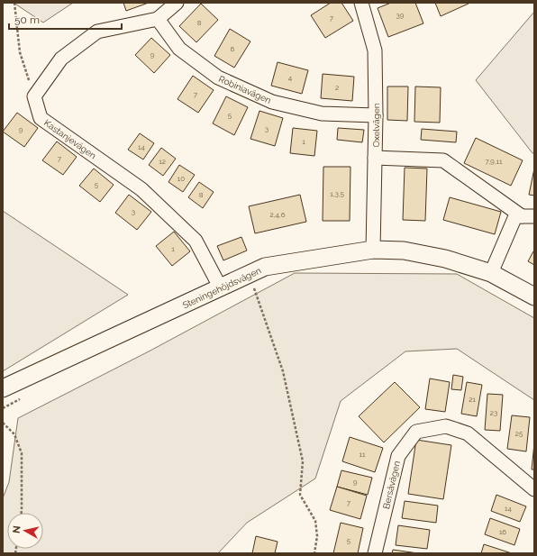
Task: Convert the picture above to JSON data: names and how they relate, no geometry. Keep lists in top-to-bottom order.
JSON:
{
  "streets": {
    "street": [
      "Robiniavägen",
      "Oxelvägen",
      "Kastanjevägen",
      "Steningehöjdsvägen",
      "Bersåvägen"
    ]
  },
  "crossings": [
    ["Robiniavägen", "Oxelvägen"],
    ["Oxelvägen", "Steningehöjdsvägen"],
    ["Kastanjevägen", "Steningehöjdsvägen"]
  ],
  "house_numbers": [
    "39",
    "7",
    "8",
    "6",
    "9",
    "4",
    "2",
    "7",
    "5",
    "3",
    "9",
    "1",
    "14",
    "7",
    "12",
    "7,9,11",
    "10",
    "5",
    "1,3,5",
    "8",
    "3",
    "2,4,6",
    "1",
    "21",
    "23",
    "25",
    "11",
    "9",
    "7",
    "14",
    "16",
    "5"
  ],
  "scale_bar": "50 m",
  "north": "left"
}
